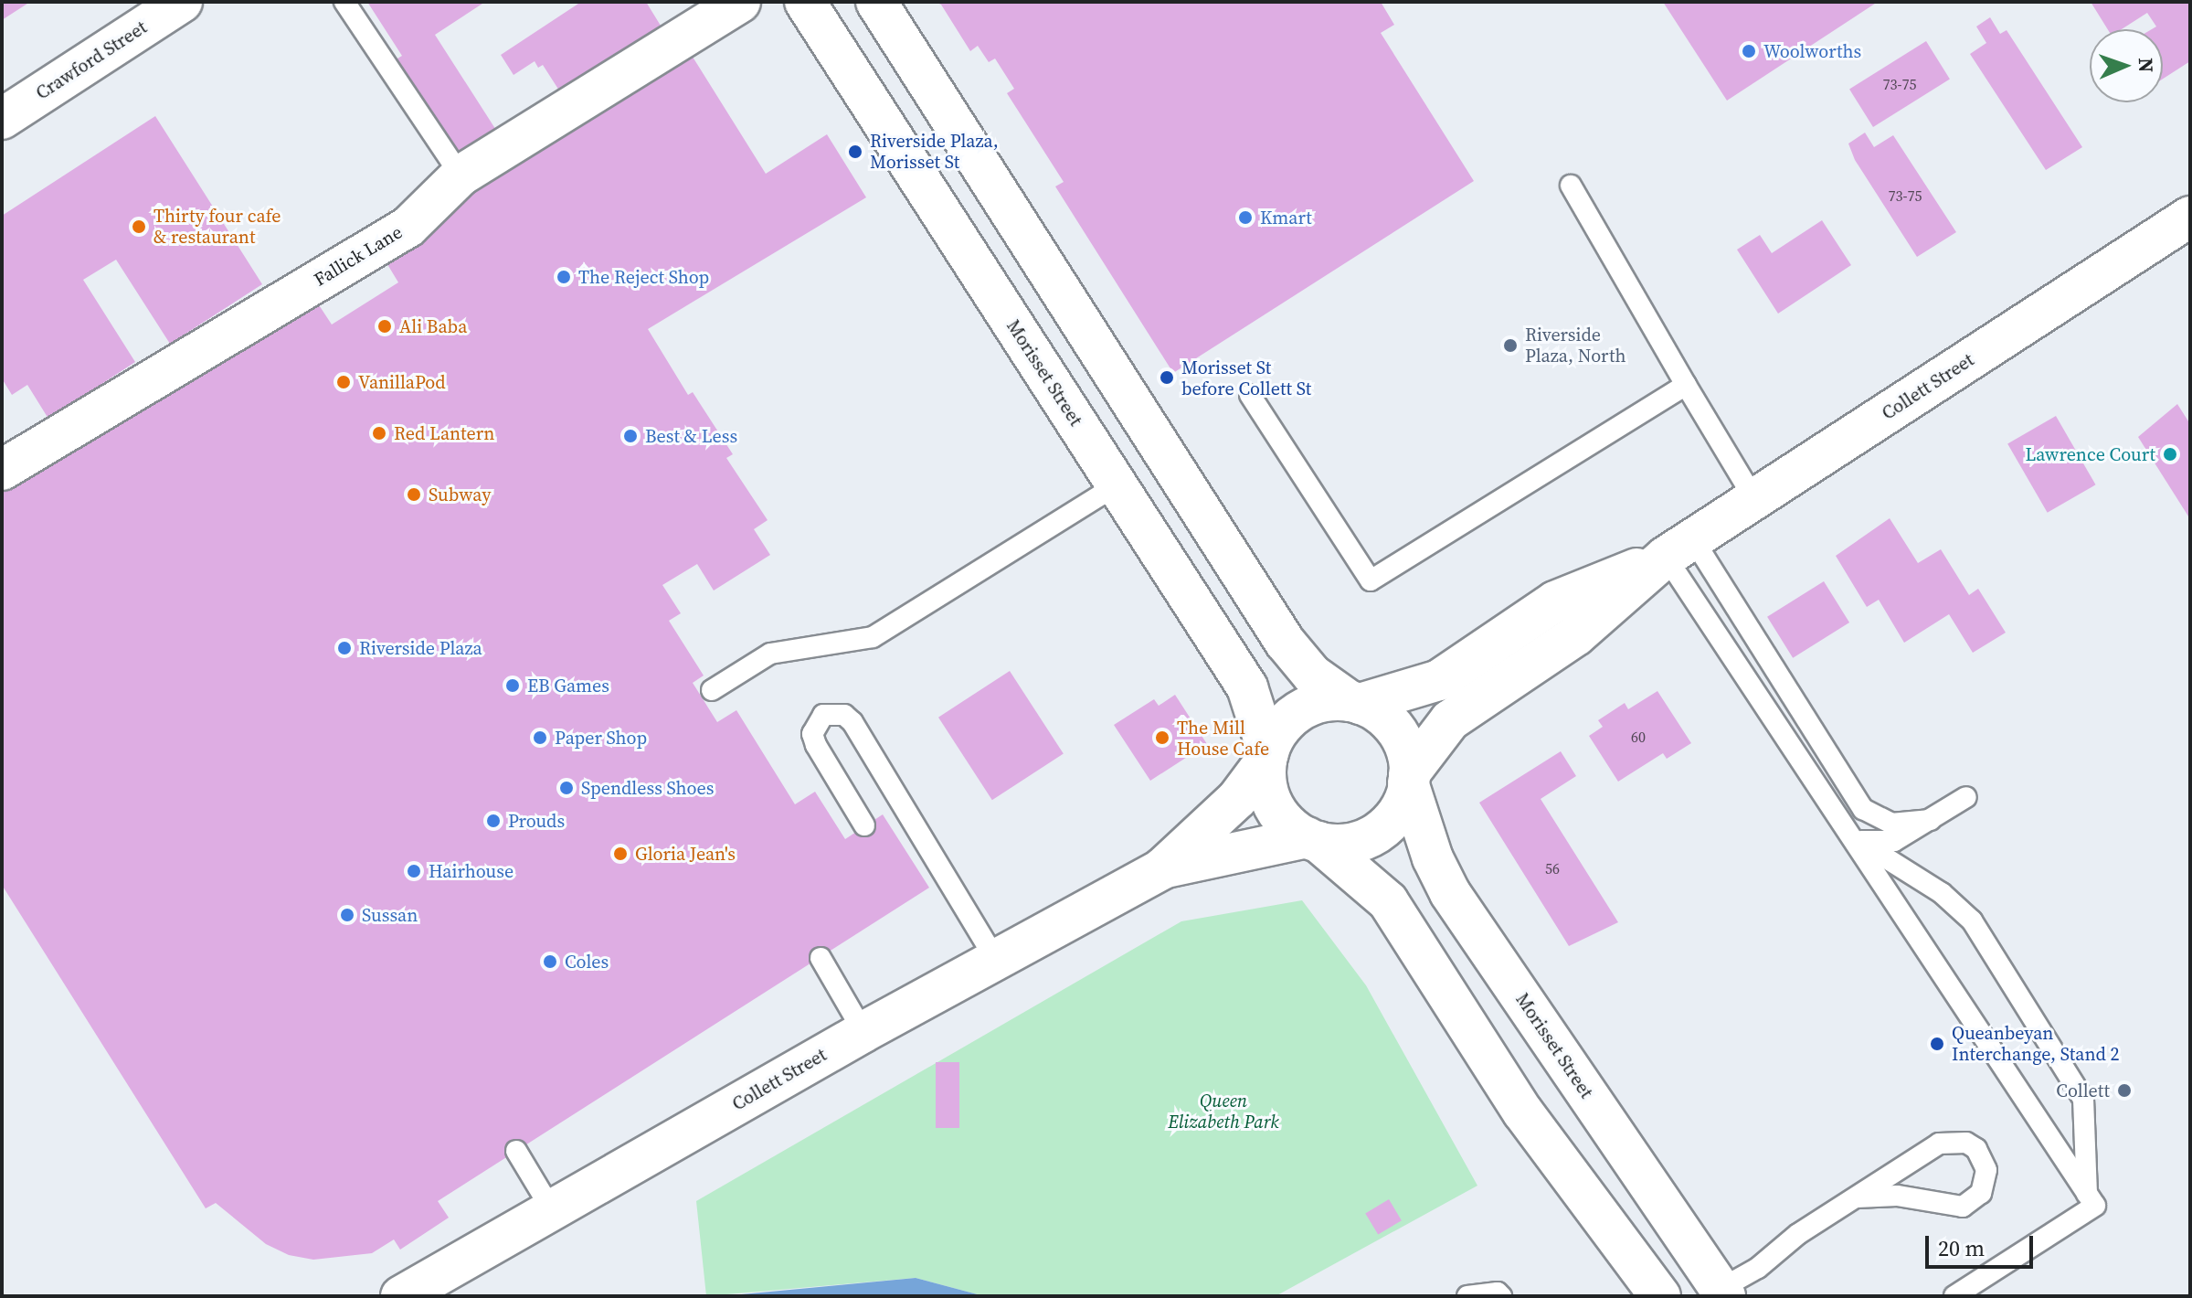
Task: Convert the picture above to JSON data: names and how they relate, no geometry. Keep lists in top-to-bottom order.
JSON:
{
  "streets": {
    "street": [
      "Crawford Street",
      "Fallick Lane",
      "Morisset Street",
      "Collett Street"
    ]
  },
  "crossings": [
    ["Morisset Street", "Collett Street"]
  ],
  "parks": ["Queen Elizabeth Park"],
  "places": [
    "Woolworths",
    "Riverside Plaza, Morisset St",
    "Kmart",
    "Thirty four cafe & restaurant",
    "The Reject Shop",
    "Ali Baba",
    "Riverside Plaza, North",
    "Morisset St before Collett St",
    "VanillaPod",
    "Red Lantern",
    "Best & Less",
    "Lawrence Court",
    "Subway",
    "Riverside Plaza",
    "EB Games",
    "Paper Shop",
    "The Mill House Cafe",
    "Spendless Shoes",
    "Prouds",
    "Gloria Jean's",
    "Hairhouse",
    "Sussan",
    "Coles",
    "Queanbeyan Interchange, Stand 2",
    "Collett"
  ],
  "house_numbers": [
    "73-75",
    "73-75",
    "60",
    "56"
  ],
  "scale_bar": "20 m",
  "north": "right"
}
